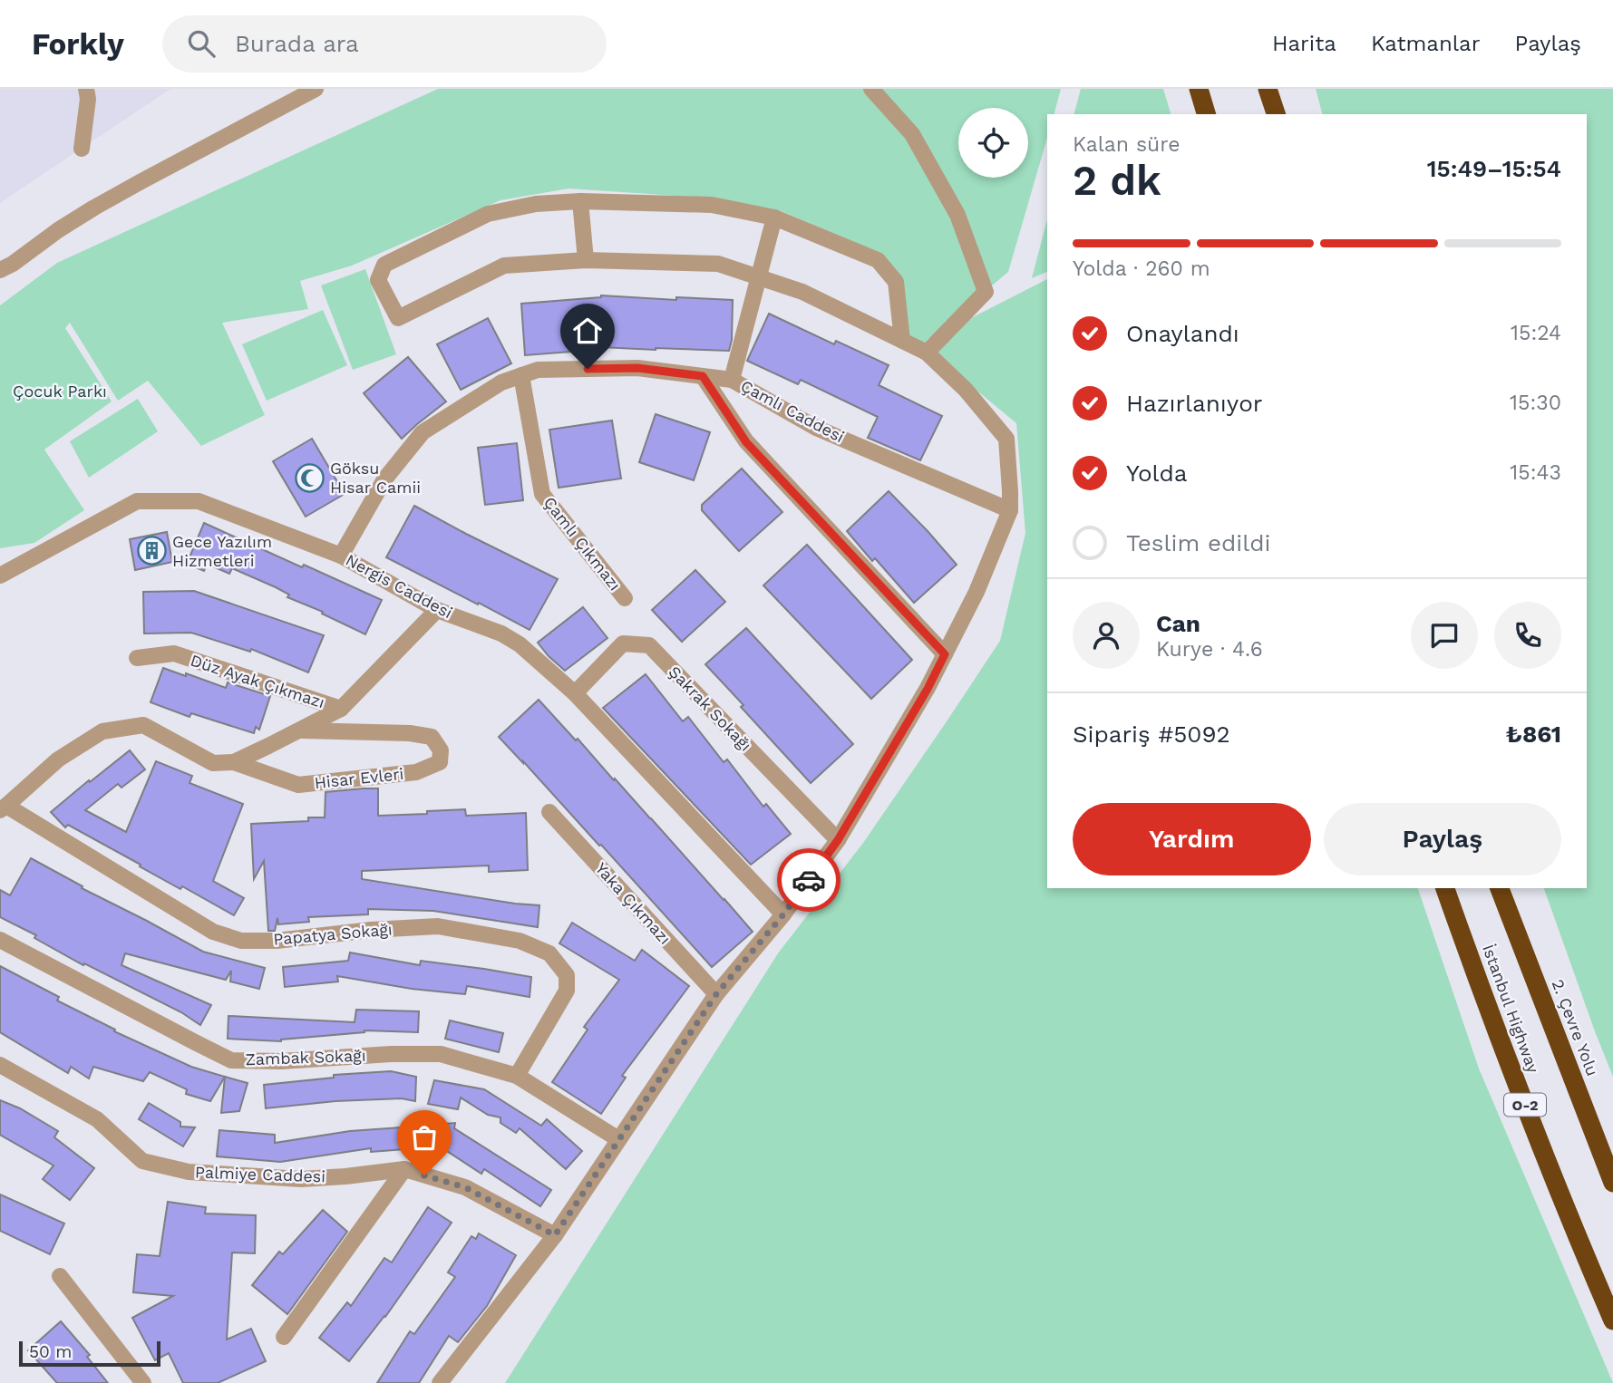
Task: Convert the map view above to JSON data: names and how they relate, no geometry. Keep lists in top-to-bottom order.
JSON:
{
  "streets": {
    "highway": ["İstanbul Highway", "2. Çevre Yolu", "O-2"],
    "street": [
      "Çamlı Caddesi",
      "Çamlı Çıkmazı",
      "Nergis Caddesi",
      "Düz Ayak Çıkmazı",
      "Şakrak Sokağı",
      "Hisar Evleri",
      "Yaka Çıkmazı",
      "Papatya Sokağı",
      "Zambak Sokağı",
      "Palmiye Caddesi"
    ]
  },
  "crossings": [
    ["Çamlı Caddesi", "Çamlı Çıkmazı"],
    ["Çamlı Caddesi", "Nergis Caddesi"],
    ["Nergis Caddesi", "Şakrak Sokağı"],
    ["Papatya Sokağı", "Zambak Sokağı"]
  ],
  "parks": ["Çocuk Parkı"],
  "places": {
    "mosque": ["Göksu Hisar Camii"],
    "building": ["Gece Yazılım Hizmetleri"]
  },
  "scale_bar": "50 m",
  "page": {
    "header": "Forkly",
    "search": "Burada ara",
    "nav": ["Harita", "Katmanlar", "Paylaş"],
    "heading": ["2 dk", "Kalan süre", "15:49–15:54"],
    "panel": [
      "Can",
      "Kurye · 4.6",
      "Sipariş #5092",
      "₺861"
    ],
    "bar": "Yolda · 260 m",
    "list": [
      ["Onaylandı", "15:24"],
      ["Hazırlanıyor", "15:30"],
      ["Yolda", "15:43"],
      "Teslim edildi"
    ],
    "buttons": ["Yardım", "Paylaş"],
    "scale": "50 m"
  }
}
